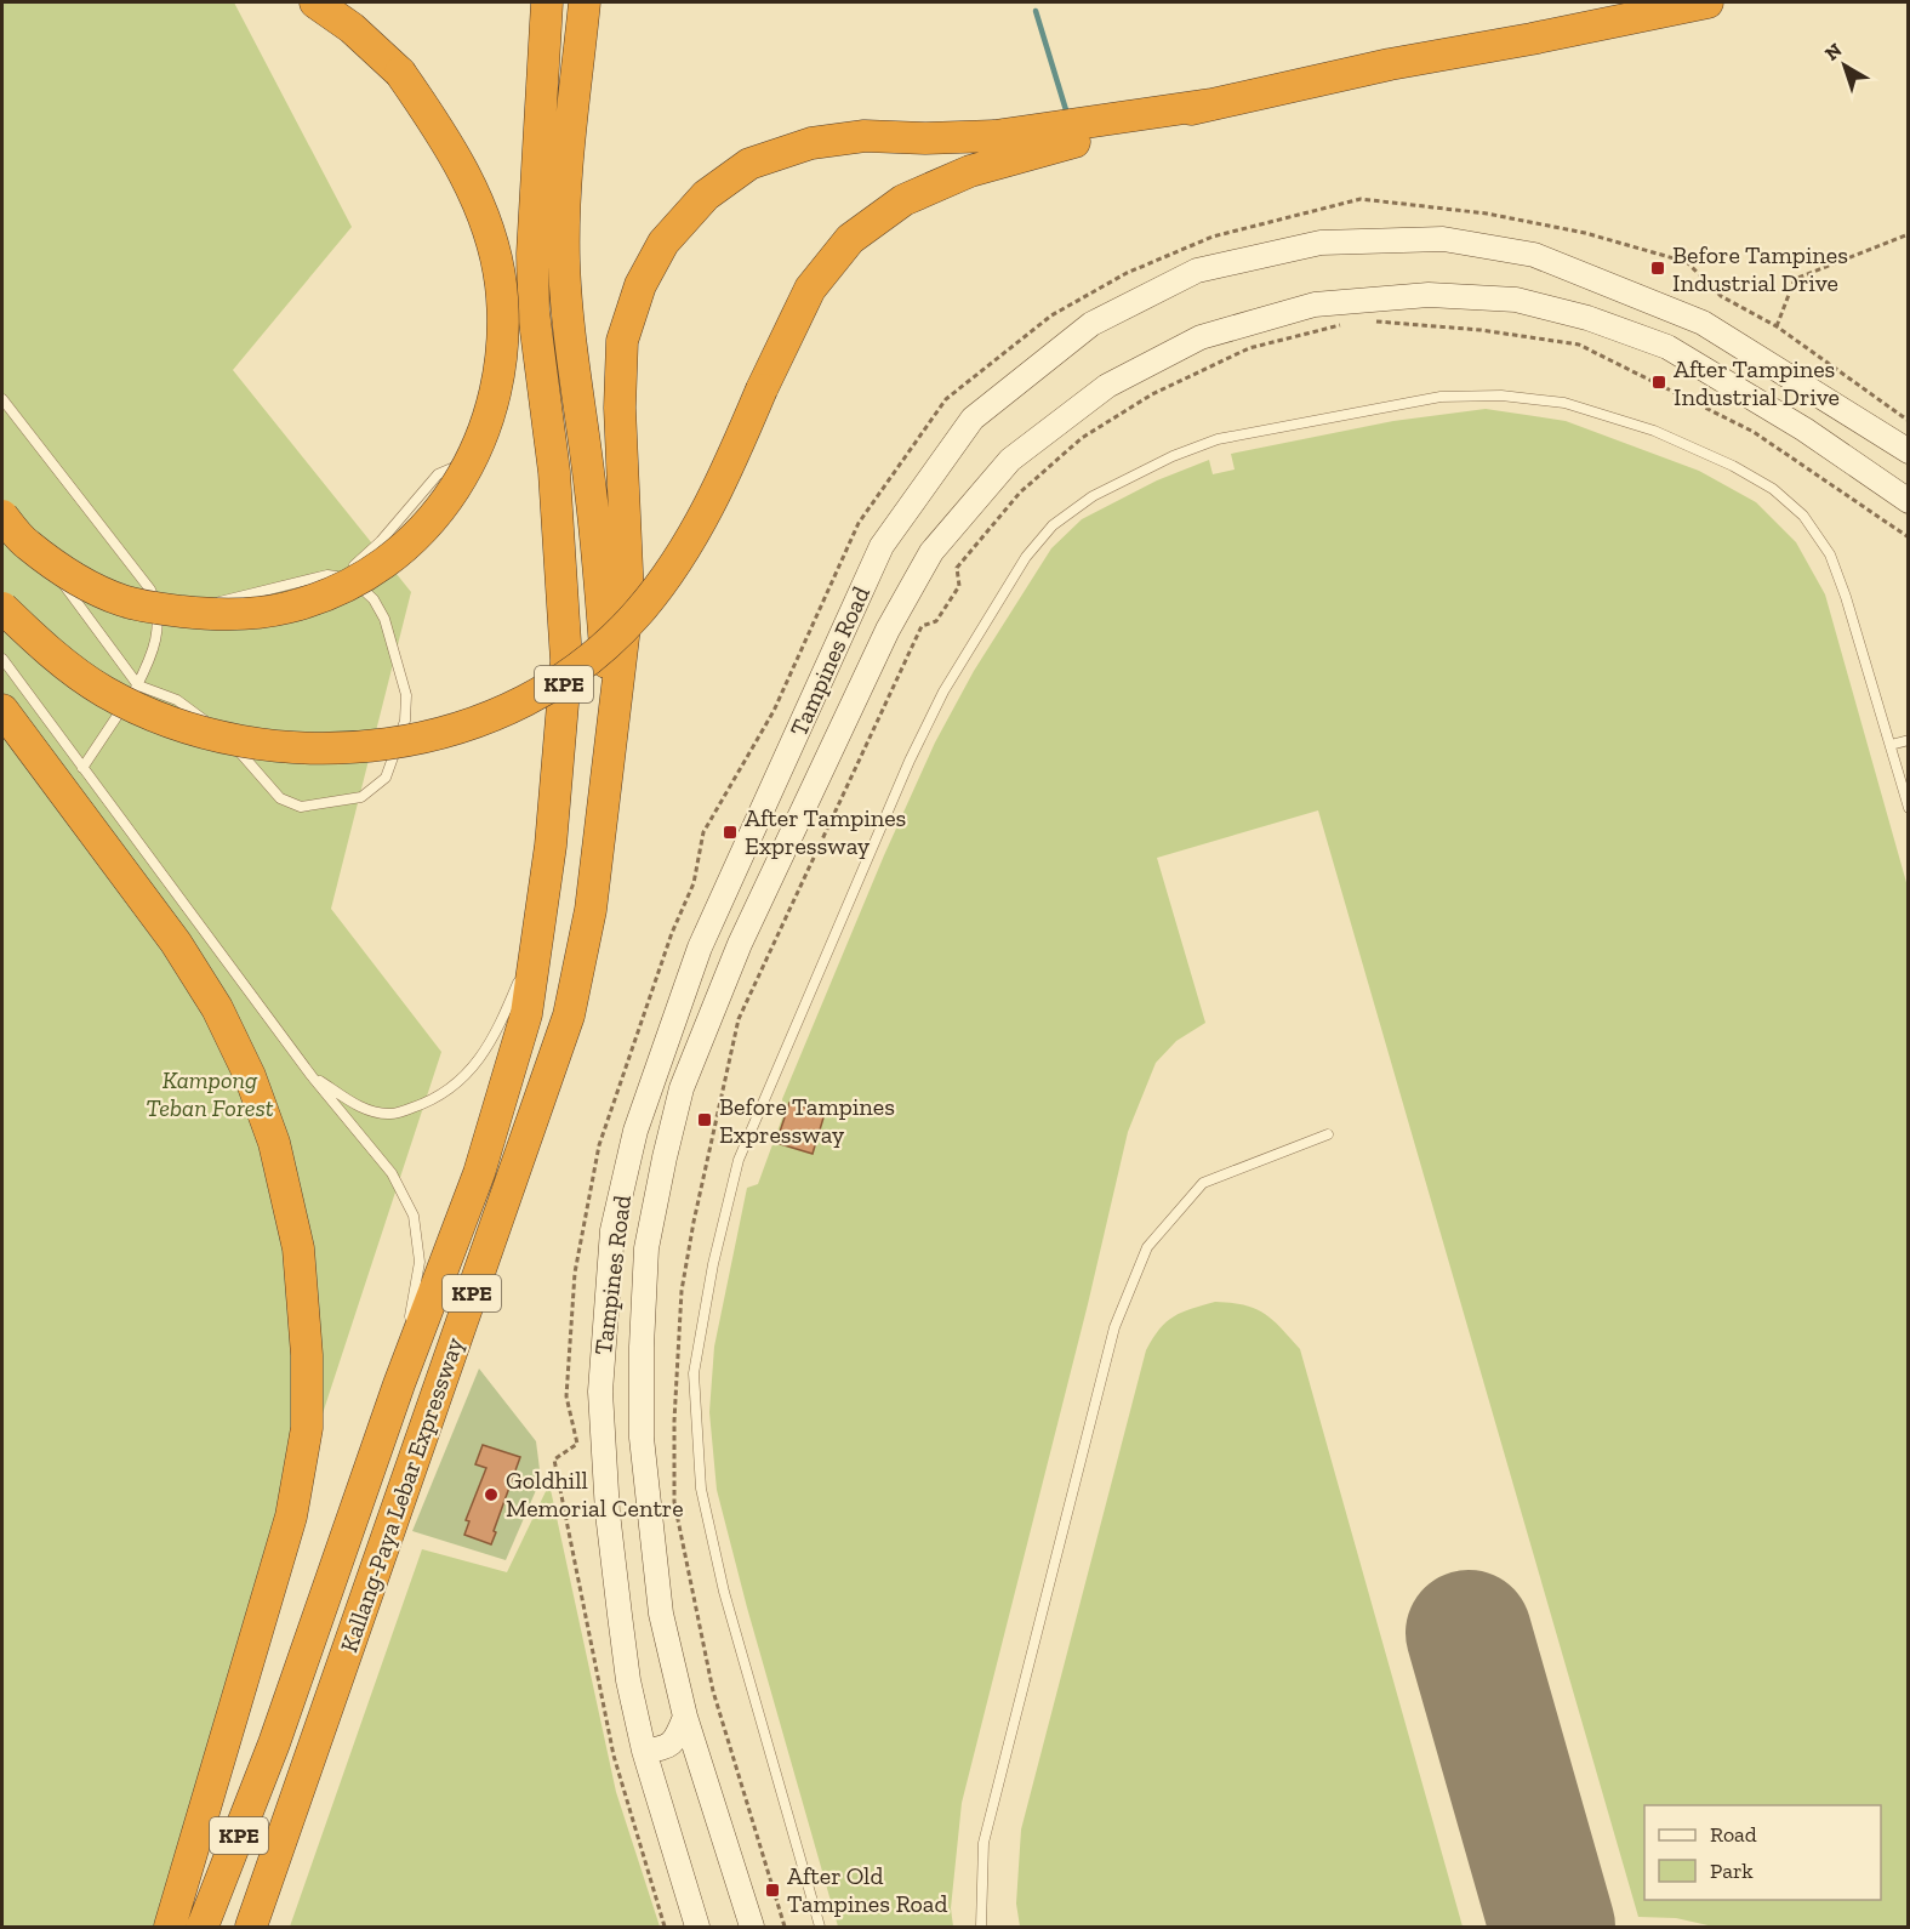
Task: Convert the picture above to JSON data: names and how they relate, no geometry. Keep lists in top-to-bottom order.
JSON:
{
  "streets": {
    "highway": ["KPE", "Kallang-Paya Lebar Expressway"],
    "main road": ["Tampines Road"]
  },
  "parks": ["Kampong Teban Forest"],
  "places": {
    "transit": [
      "Before Tampines Industrial Drive",
      "After Tampines Industrial Drive",
      "After Tampines Expressway",
      "Before Tampines Expressway",
      "After Old Tampines Road"
    ],
    "other": ["Goldhill Memorial Centre"]
  },
  "legend": ["Road", "Park"],
  "north": "top left"
}
